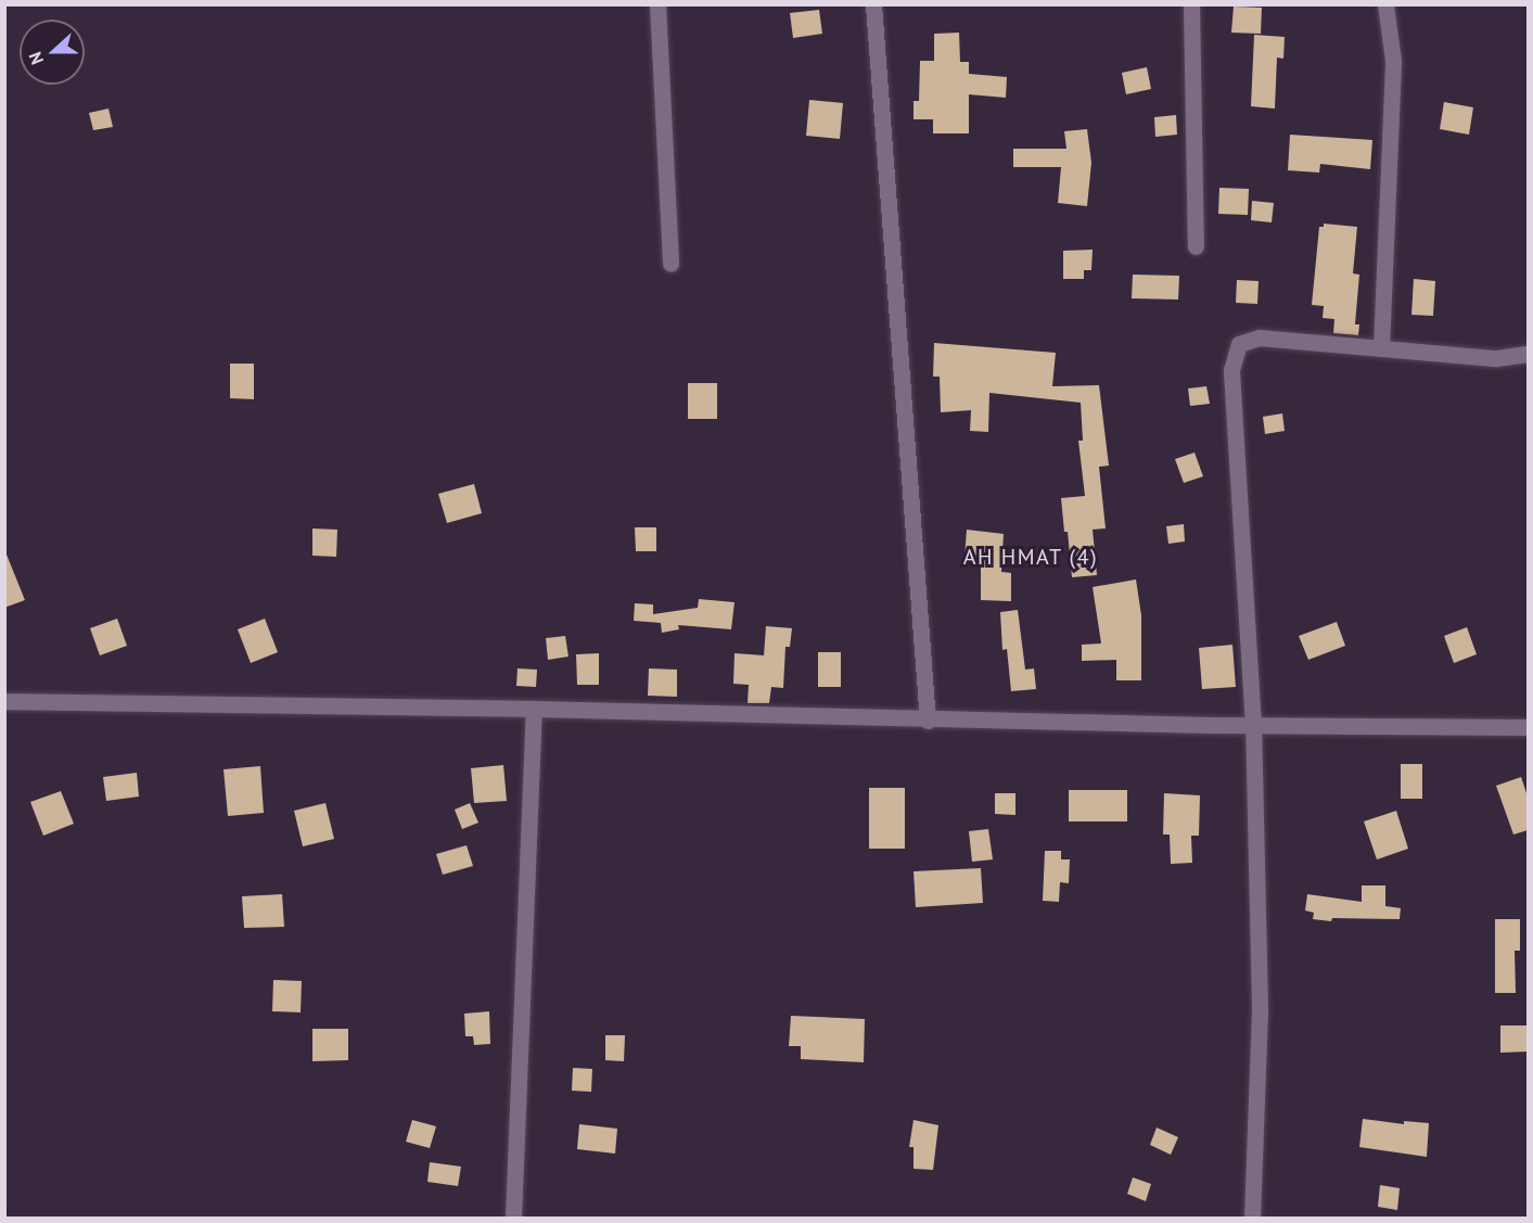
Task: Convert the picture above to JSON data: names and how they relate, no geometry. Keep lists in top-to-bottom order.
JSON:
{
  "districts": ["AH HMAT (4)"],
  "north": "left"
}
